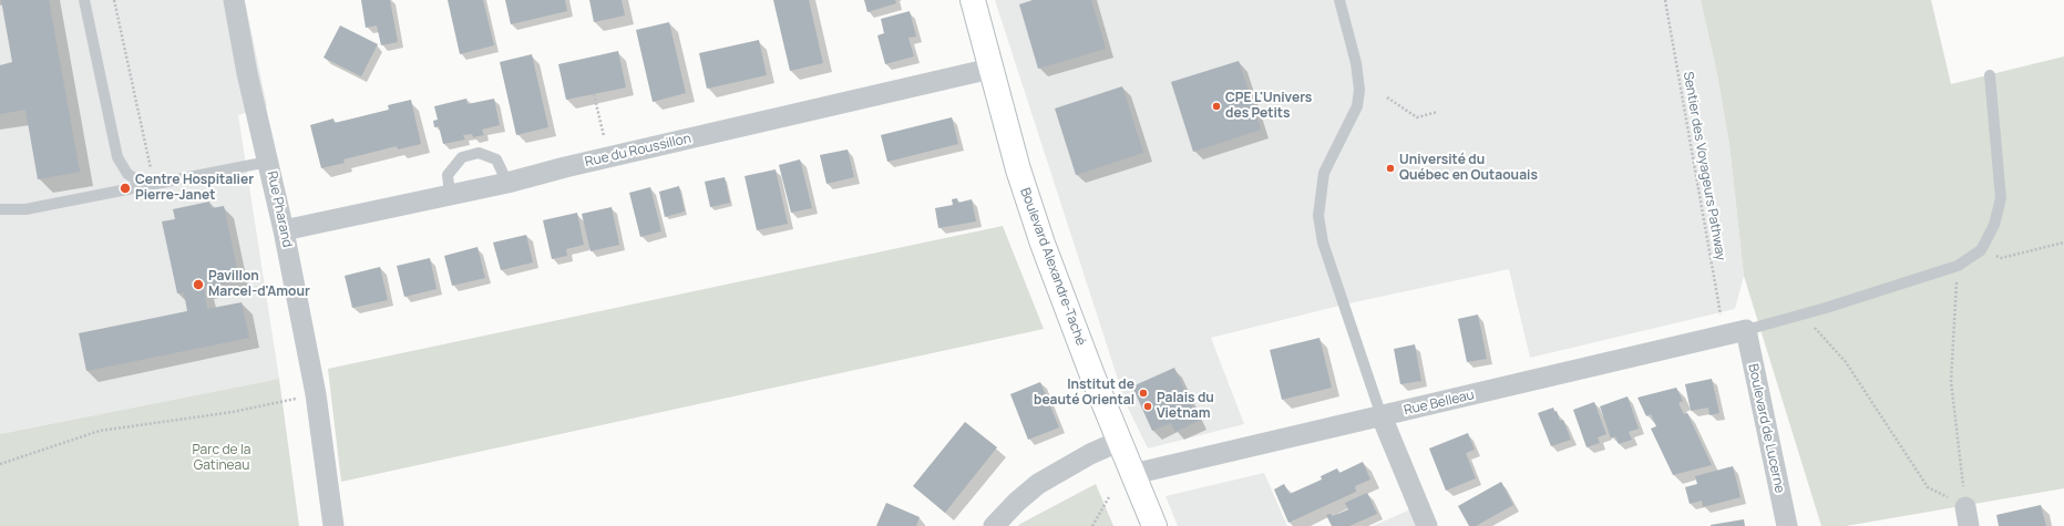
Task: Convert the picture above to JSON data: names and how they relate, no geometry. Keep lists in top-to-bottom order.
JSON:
{
  "streets": {
    "main road": ["Boulevard Alexandre-Taché"],
    "street": [
      "Rue du Roussillon",
      "Rue Pharand",
      "Rue Belleau",
      "Boulevard de Lucerne"
    ],
    "path": ["Sentier des Voyageurs Pathway"]
  },
  "crossings": [
    ["Rue du Roussillon", "Rue Pharand"],
    ["Rue du Roussillon", "Boulevard Alexandre-Taché"],
    ["Sentier des Voyageurs Pathway", "Rue Belleau"],
    ["Boulevard Alexandre-Taché", "Rue Belleau"],
    ["Rue Belleau", "Boulevard de Lucerne"]
  ],
  "parks": ["Parc de la Gatineau"],
  "places": [
    "CPE L'Univers des Petits",
    "Université du Québec en Outaouais",
    "Centre Hospitalier Pierre-Janet",
    "Pavillon Marcel-d'Amour",
    "Institut de beauté Oriental",
    "Palais du Vietnam"
  ]
}
